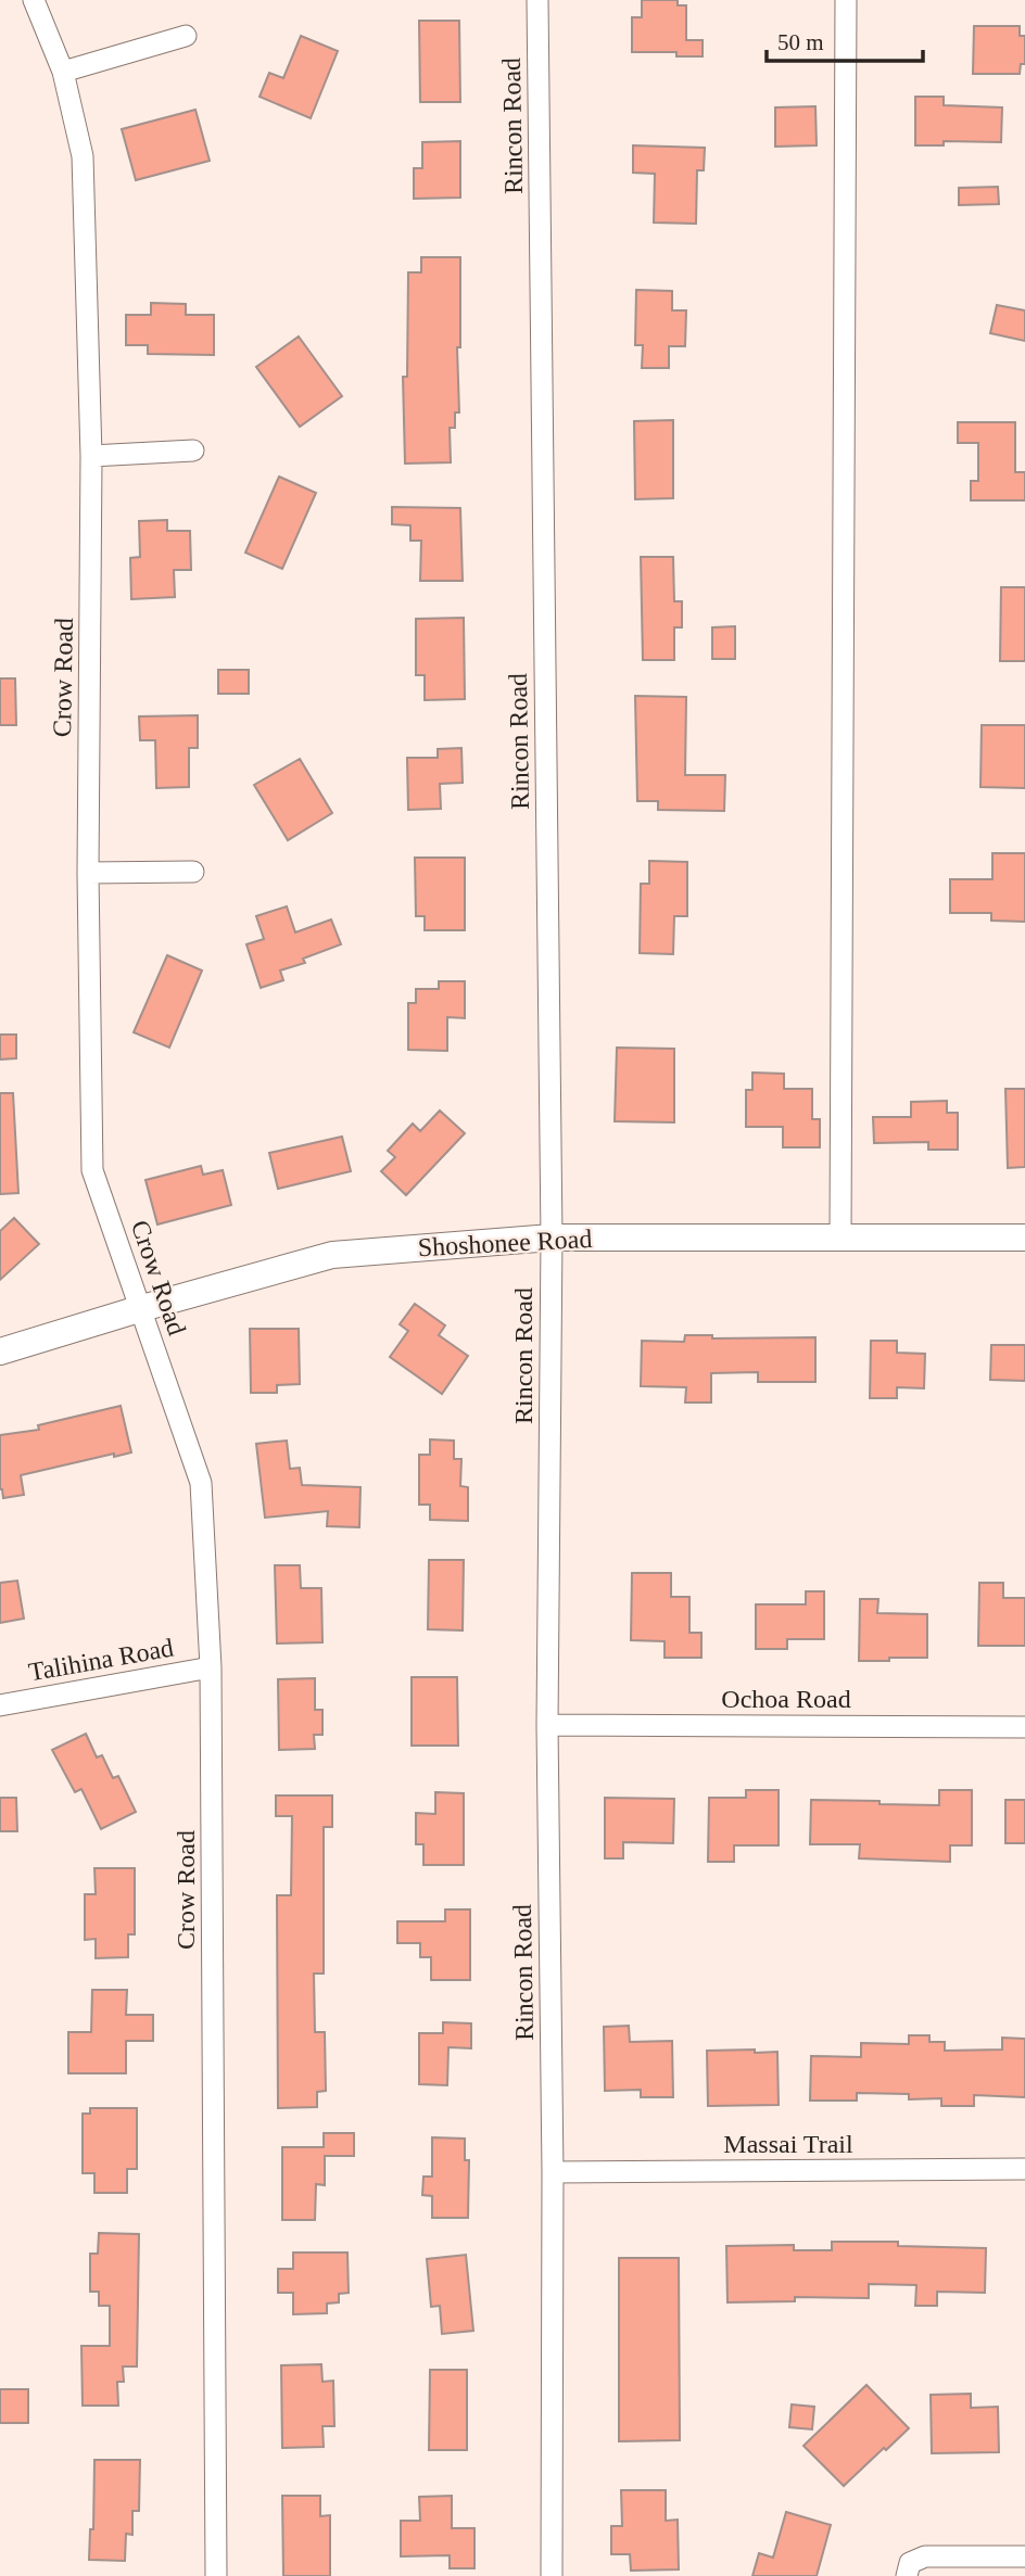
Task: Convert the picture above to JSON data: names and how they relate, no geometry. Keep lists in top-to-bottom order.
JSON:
{
  "streets": {
    "street": [
      "Rincon Road",
      "Crow Road",
      "Shoshonee Road",
      "Talihina Road",
      "Ochoa Road",
      "Massai Trail"
    ]
  },
  "crossings": [
    ["Rincon Road", "Shoshonee Road"],
    ["Rincon Road", "Ochoa Road"],
    ["Rincon Road", "Massai Trail"],
    ["Crow Road", "Shoshonee Road"],
    ["Crow Road", "Talihina Road"]
  ],
  "scale_bar": "50 m"
}
